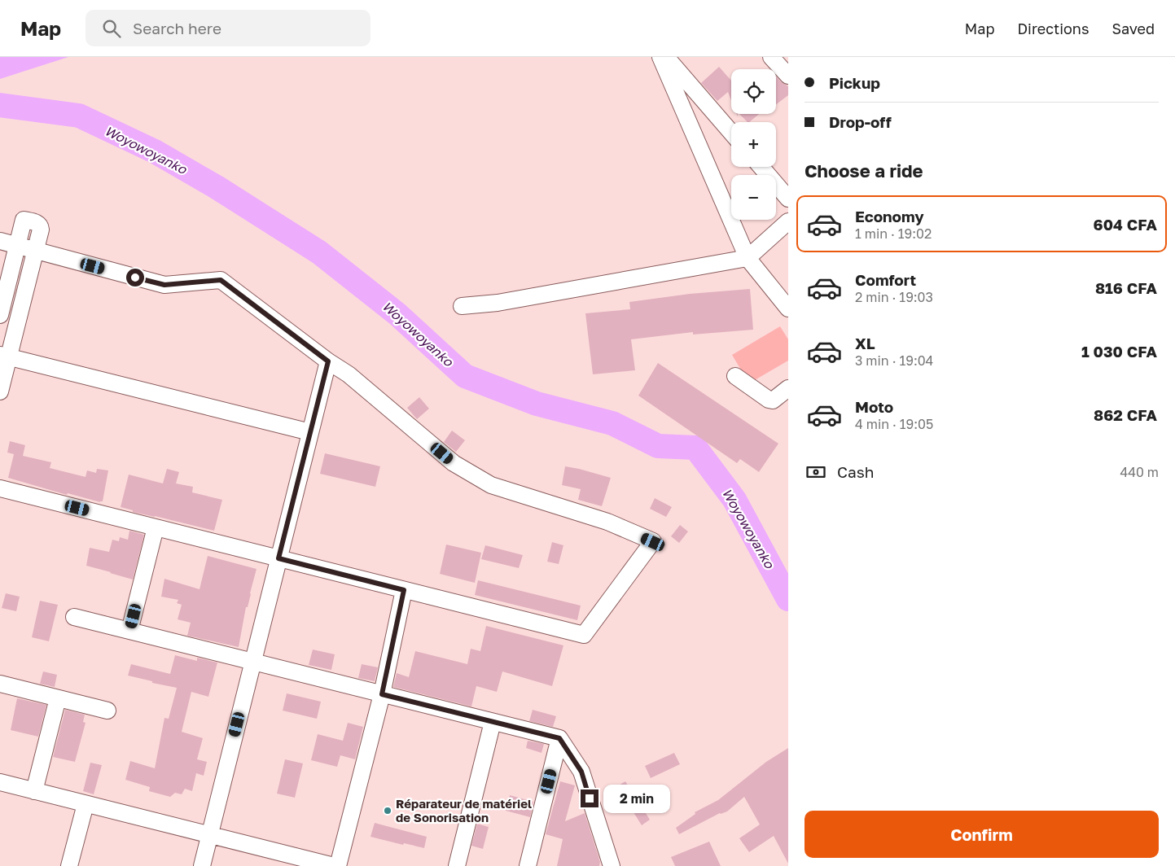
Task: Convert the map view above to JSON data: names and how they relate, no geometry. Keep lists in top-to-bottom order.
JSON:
{
  "water": ["Woyowoyanko"],
  "places": ["Réparateur de matériel de Sonorisation"],
  "page": {
    "header": "Map",
    "search": "Search here",
    "nav": ["Map", "Directions", "Saved"],
    "banner": ["Pickup", "Drop-off"],
    "map_buttons": ["+", "−"],
    "heading": "Choose a ride",
    "list": [
      {
        "name": "Economy",
        "note": "1 min · 19:02",
        "value": "604 CFA"
      },
      {
        "name": "Comfort",
        "note": "2 min · 19:03",
        "value": "816 CFA"
      },
      {
        "name": "XL",
        "note": "3 min · 19:04",
        "value": "1 030 CFA"
      },
      {
        "name": "Moto",
        "note": "4 min · 19:05",
        "value": "862 CFA"
      }
    ],
    "pay": ["Cash", "440 m"],
    "bubble": "2 min",
    "buttons": "Confirm"
  }
}
